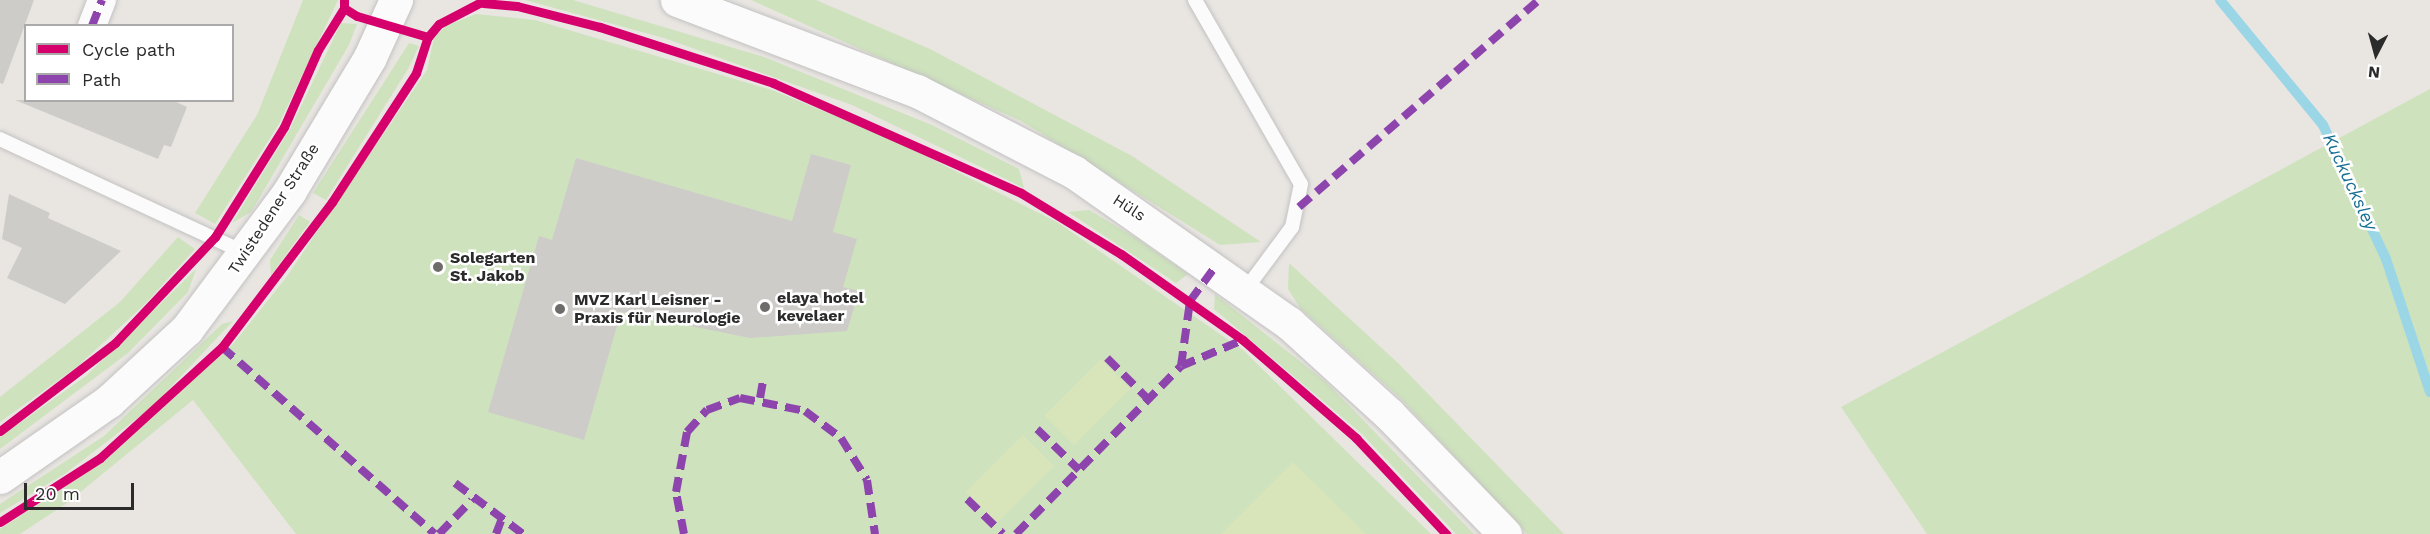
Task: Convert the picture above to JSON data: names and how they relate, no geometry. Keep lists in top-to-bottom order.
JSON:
{
  "streets": {
    "street": ["Hüls", "Twistedener Straße"]
  },
  "water": ["Kuckucksley"],
  "places": ["Solegarten St. Jakob", "elaya hotel kevelaer", "MVZ Karl Leisner - Praxis für Neurologie"],
  "legend": ["Cycle path", "Path"],
  "scale_bar": "20 m",
  "north": "bottom"
}
